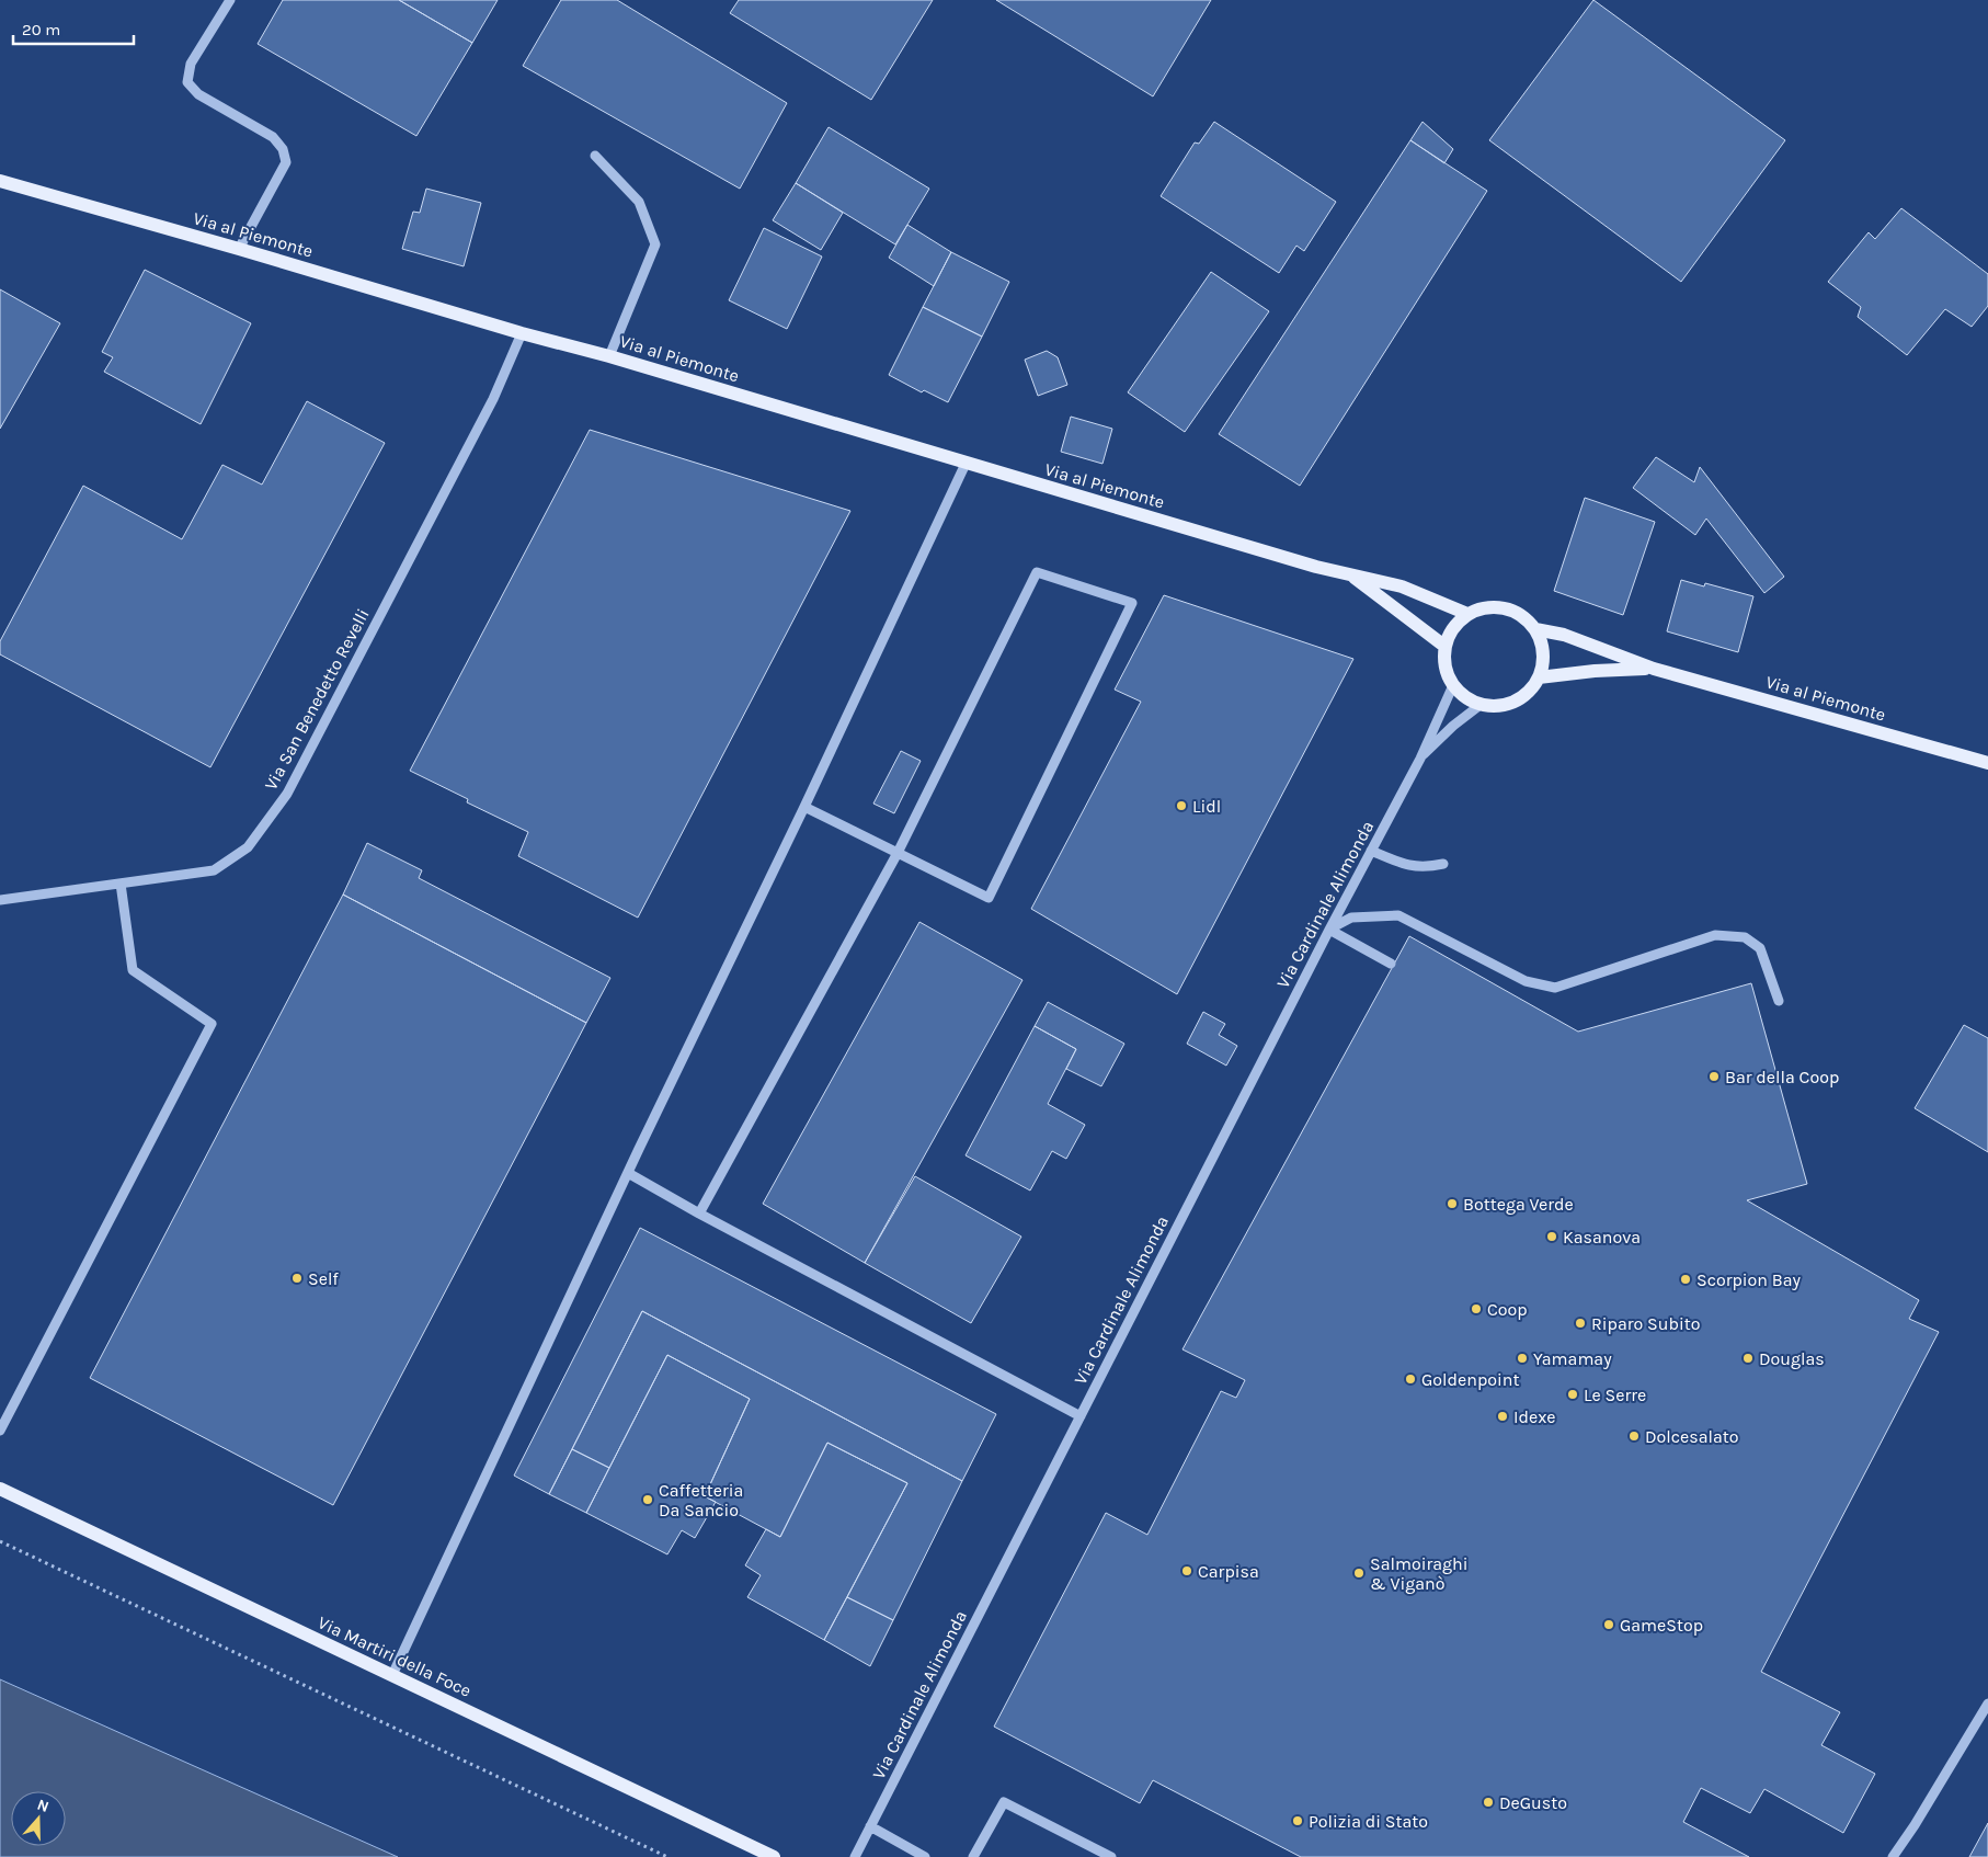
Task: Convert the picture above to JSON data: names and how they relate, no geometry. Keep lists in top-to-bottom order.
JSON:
{
  "streets": {
    "main road": ["Via al Piemonte", "Via Martiri della Foce"],
    "street": ["Via San Benedetto Revelli", "Via Cardinale Alimonda"]
  },
  "crossings": [
    ["Via al Piemonte", "Via San Benedetto Revelli"]
  ],
  "places": [
    "Lidl",
    "Bar della Coop",
    "Bottega Verde",
    "Kasanova",
    "Self",
    "Scorpion Bay",
    "Coop",
    "Riparo Subito",
    "Yamamay",
    "Douglas",
    "Goldenpoint",
    "Le Serre",
    "Idexe",
    "Dolcesalato",
    "Caffetteria Da Sancio",
    "Carpisa",
    "Salmoiraghi & Viganò",
    "GameStop",
    "DeGusto",
    "Polizia di Stato"
  ],
  "scale_bar": "20 m",
  "north": "top"
}
